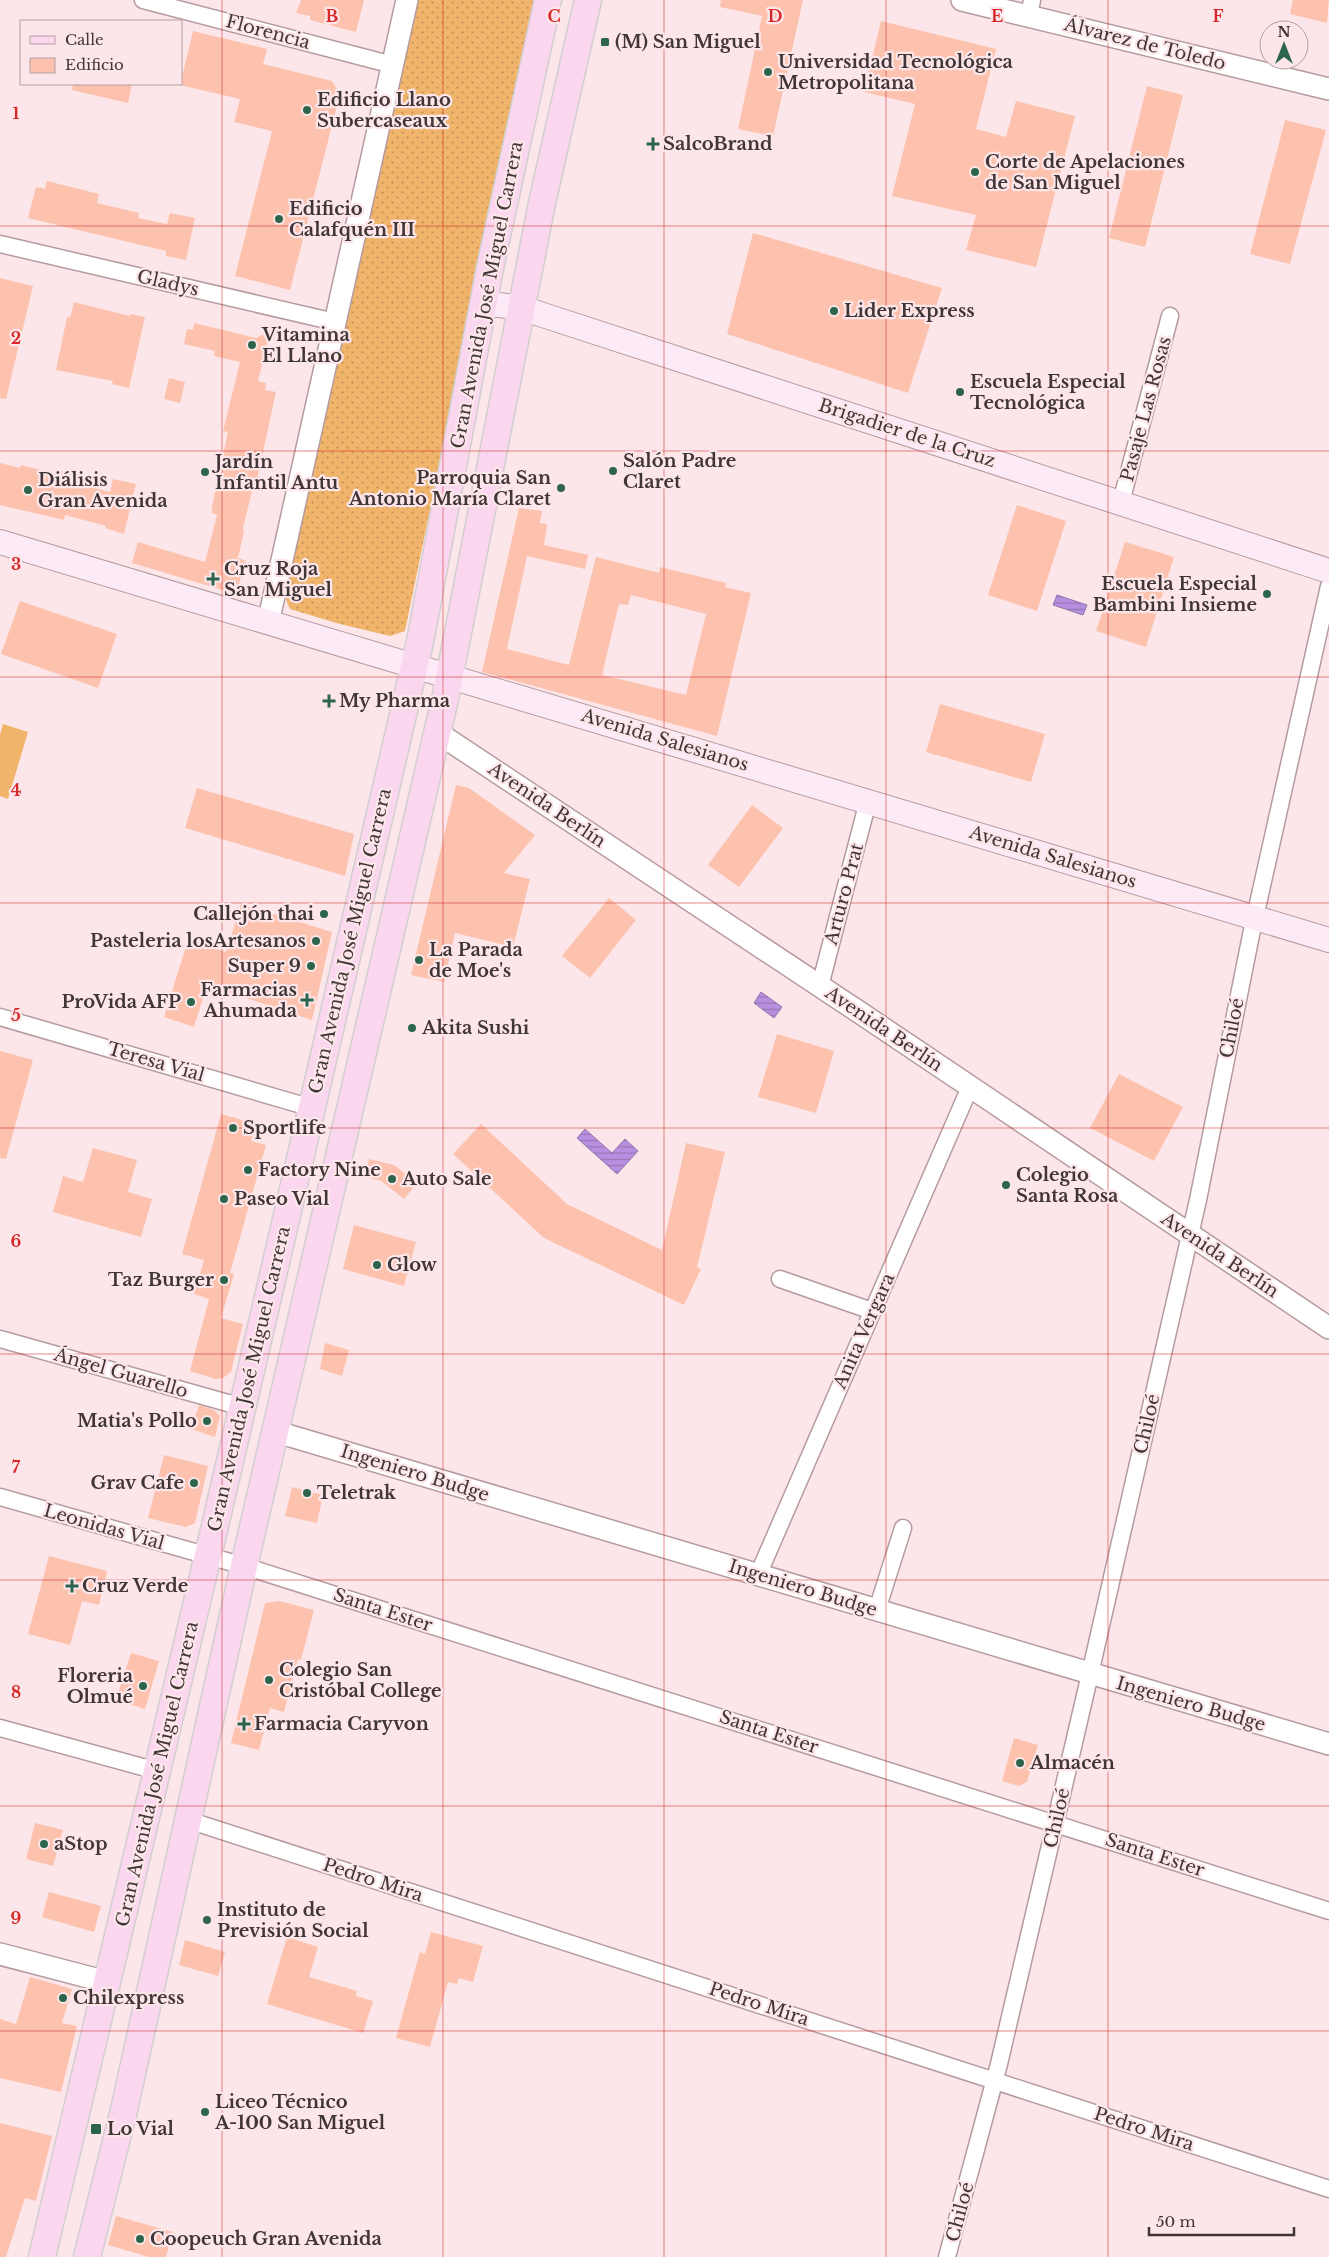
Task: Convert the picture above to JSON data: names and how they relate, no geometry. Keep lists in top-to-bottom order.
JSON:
{
  "streets": {
    "main road": ["Gran Avenida José Miguel Carrera", "Brigadier de la Cruz", "Avenida Salesianos"],
    "street": [
      "Florencia",
      "Álvarez de Toledo",
      "Gladys",
      "Pasaje Las Rosas",
      "Avenida Berlín",
      "Arturo Prat",
      "Chiloé",
      "Teresa Vial",
      "Anita Vergara",
      "Ángel Guarello",
      "Ingeniero Budge",
      "Leonidas Vial",
      "Santa Ester",
      "Pedro Mira"
    ]
  },
  "crossings": [
    ["Gran Avenida José Miguel Carrera", "Brigadier de la Cruz"],
    ["Gran Avenida José Miguel Carrera", "Avenida Salesianos"],
    ["Gran Avenida José Miguel Carrera", "Avenida Berlín"],
    ["Gran Avenida José Miguel Carrera", "Teresa Vial"],
    ["Gran Avenida José Miguel Carrera", "Ángel Guarello"],
    ["Gran Avenida José Miguel Carrera", "Ingeniero Budge"],
    ["Gran Avenida José Miguel Carrera", "Leonidas Vial"],
    ["Gran Avenida José Miguel Carrera", "Santa Ester"],
    ["Gran Avenida José Miguel Carrera", "Pedro Mira"],
    ["Pasaje Las Rosas", "Brigadier de la Cruz"],
    ["Avenida Salesianos", "Arturo Prat"],
    ["Avenida Salesianos", "Chiloé"],
    ["Avenida Berlín", "Arturo Prat"],
    ["Avenida Berlín", "Chiloé"],
    ["Avenida Berlín", "Anita Vergara"],
    ["Chiloé", "Ingeniero Budge"],
    ["Chiloé", "Santa Ester"],
    ["Chiloé", "Pedro Mira"],
    ["Anita Vergara", "Ingeniero Budge"],
    ["Leonidas Vial", "Santa Ester"]
  ],
  "places": {
    "transit": ["(M) San Miguel", "Lo Vial"],
    "other": [
      "Universidad Tecnológica Metropolitana",
      "Edificio Llano Subercaseaux",
      "Corte de Apelaciones de San Miguel",
      "Edificio Calafquén III",
      "Lider Express",
      "Vitamina El Llano",
      "Escuela Especial Tecnológica",
      "Salón Padre Claret",
      "Jardín Infantil Antu",
      "Parroquia San Antonio María Claret",
      "Diálisis Gran Avenida",
      "Escuela Especial Bambini Insieme",
      "Callejón thai",
      "Pasteleria losArtesanos",
      "La Parada de Moe's",
      "Super 9",
      "ProVida AFP",
      "Akita Sushi",
      "Sportlife",
      "Factory Nine",
      "Auto Sale",
      "Colegio Santa Rosa",
      "Paseo Vial",
      "Glow",
      "Taz Burger",
      "Matia's Pollo",
      "Grav Cafe",
      "Teletrak",
      "Colegio San Cristóbal College",
      "Floreria Olmué",
      "Almacén",
      "aStop",
      "Instituto de Previsión Social",
      "Chilexpress",
      "Liceo Técnico A-100 San Miguel",
      "Coopeuch Gran Avenida"
    ],
    "health": [
      "SalcoBrand",
      "Cruz Roja San Miguel",
      "My Pharma",
      "Farmacias Ahumada",
      "Cruz Verde",
      "Farmacia Caryvon"
    ]
  },
  "legend": ["Calle", "Edificio"],
  "scale_bar": "50 m",
  "north": "top",
  "grid": {
    "columns": [
      "B",
      "C",
      "D",
      "E",
      "F"
    ],
    "rows": [
      "1",
      "2",
      "3",
      "4",
      "5",
      "6",
      "7",
      "8",
      "9"
    ]
  }
}
